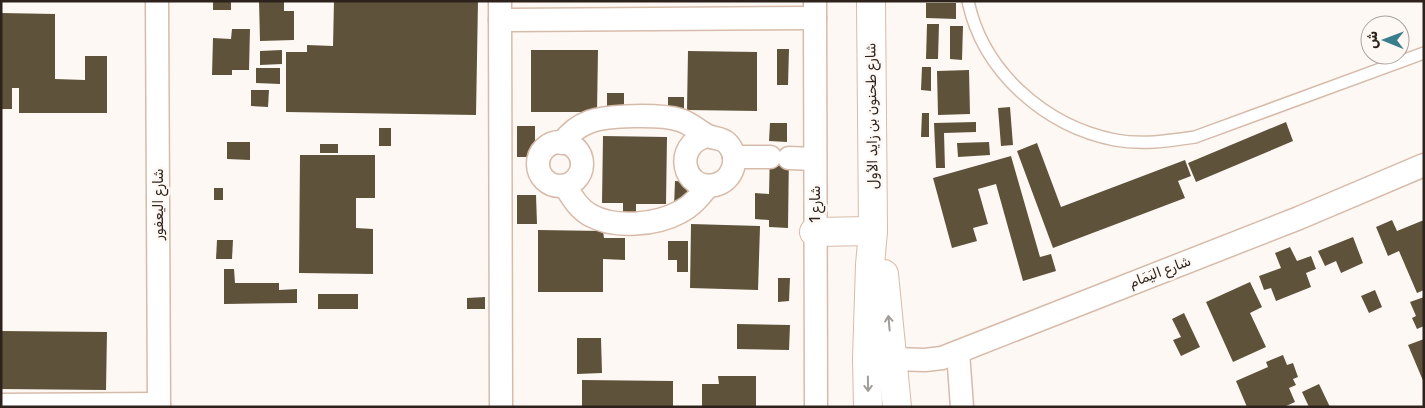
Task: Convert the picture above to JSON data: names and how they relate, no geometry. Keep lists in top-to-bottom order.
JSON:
{
  "streets": {
    "street": [
      "شارع طحنون بن زايد الأول",
      "شارع اليعفور",
      "شارع 1",
      "شارع اليَمَام"
    ]
  },
  "crossings": [
    ["شارع طحنون بن زايد الأول", "شارع اليَمَام"]
  ],
  "north": "left"
}
